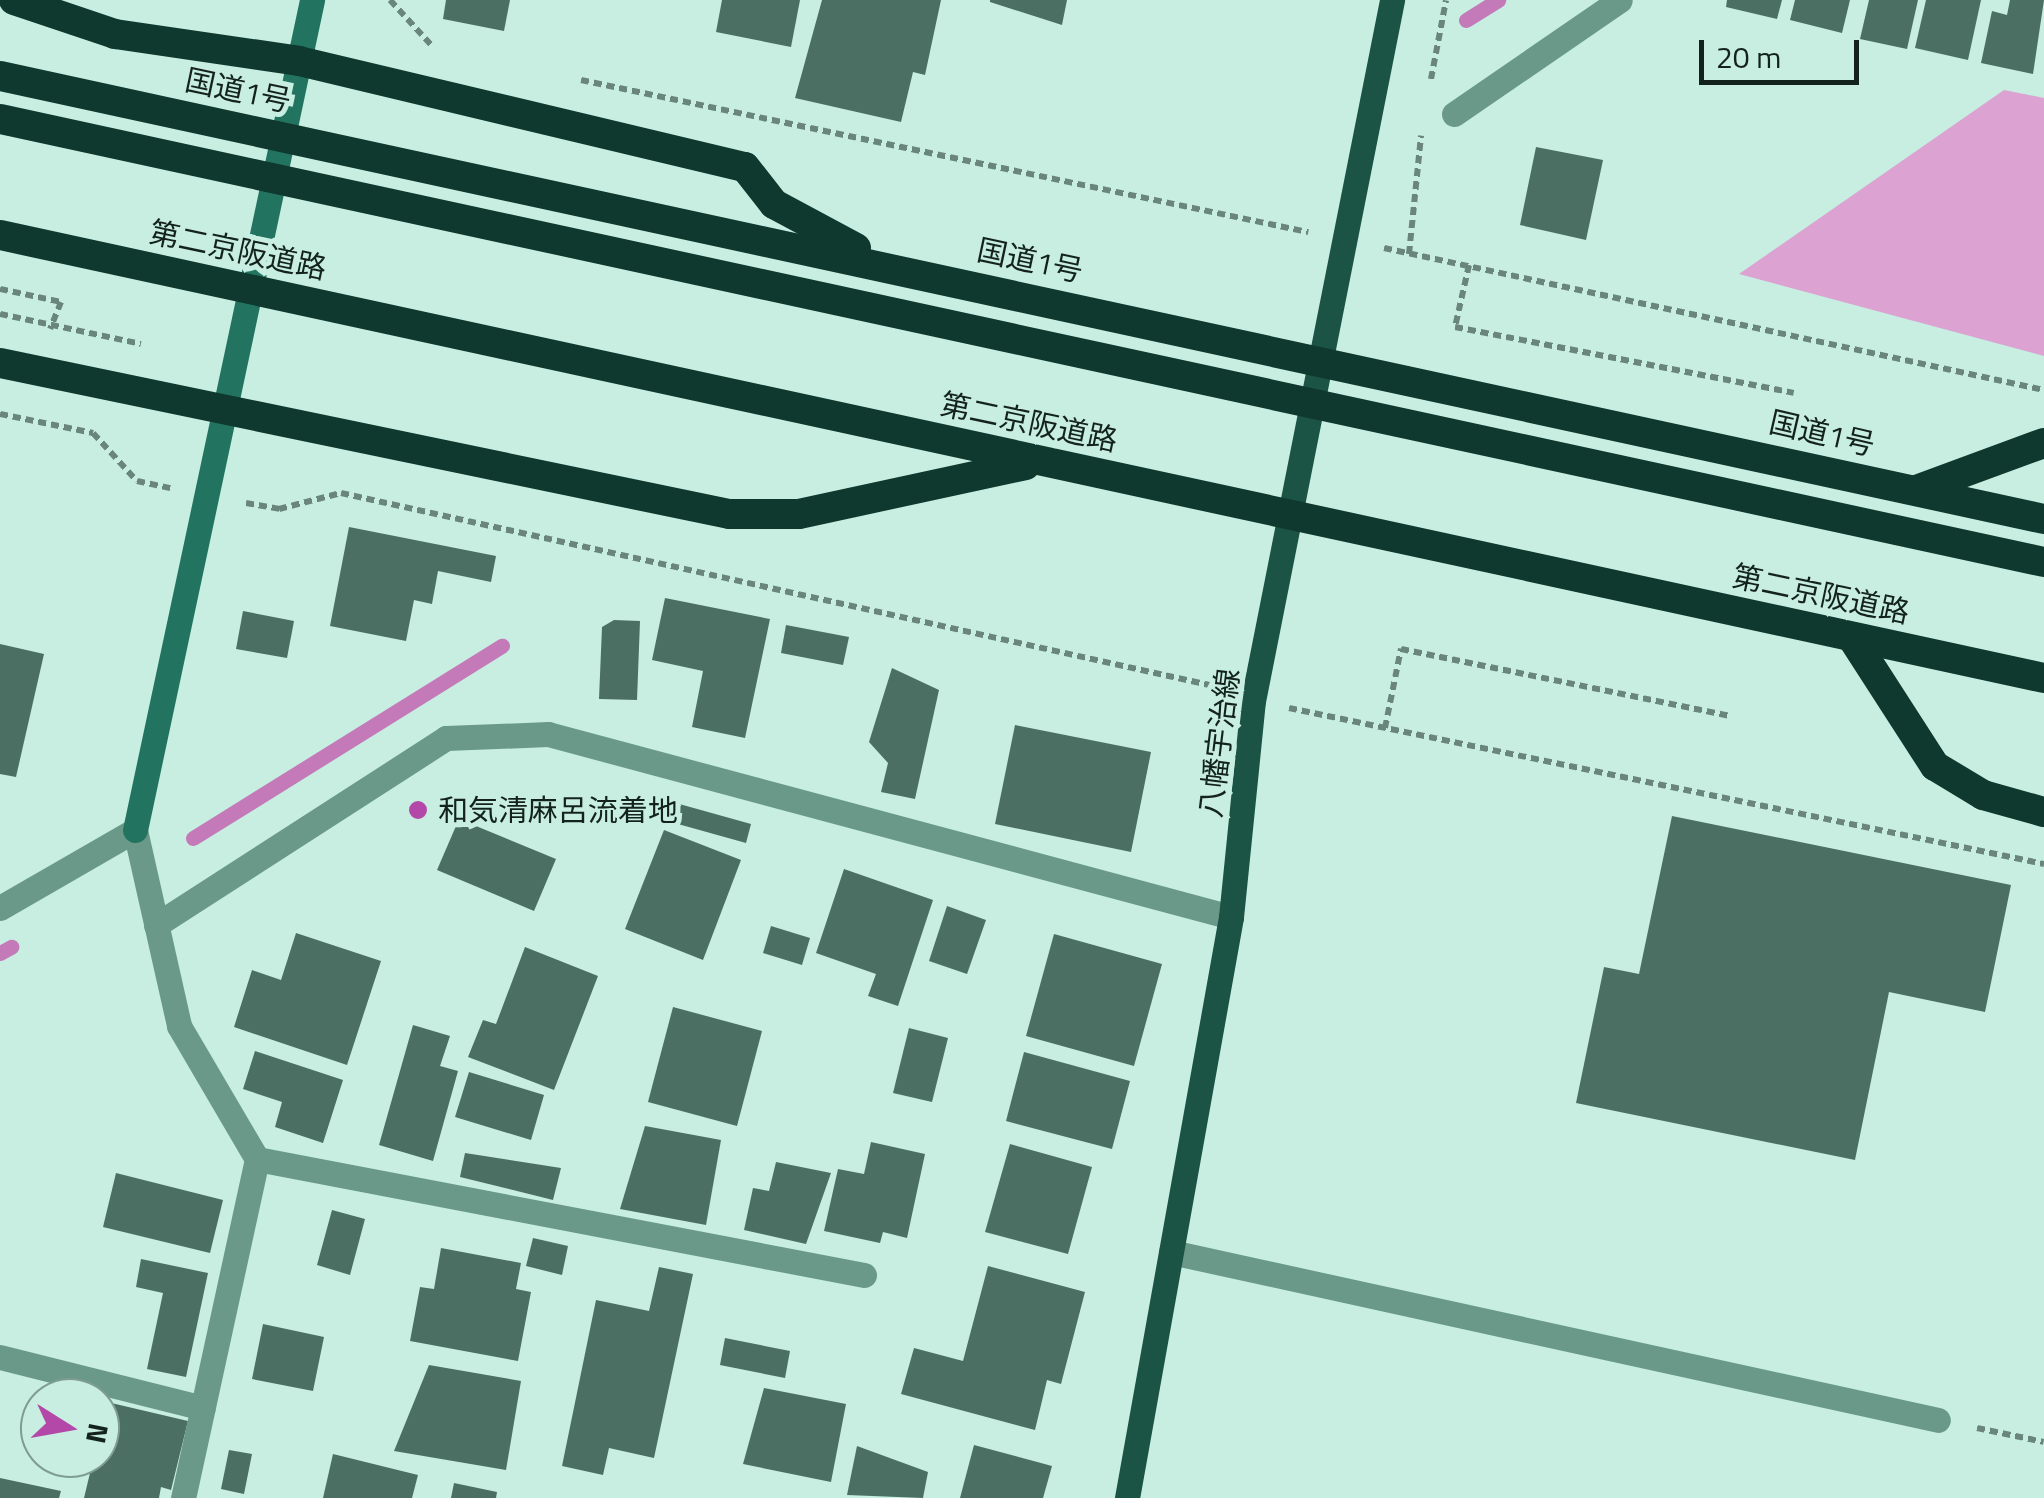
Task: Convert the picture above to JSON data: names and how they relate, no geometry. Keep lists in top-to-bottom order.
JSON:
{
  "streets": {
    "highway": ["国道1号", "第二京阪道路"],
    "main road": ["八幡宇治線"]
  },
  "crossings": [
    ["国道1号", "八幡宇治線"]
  ],
  "places": ["和気清麻呂流着地"],
  "scale_bar": "20 m",
  "north": "right"
}
